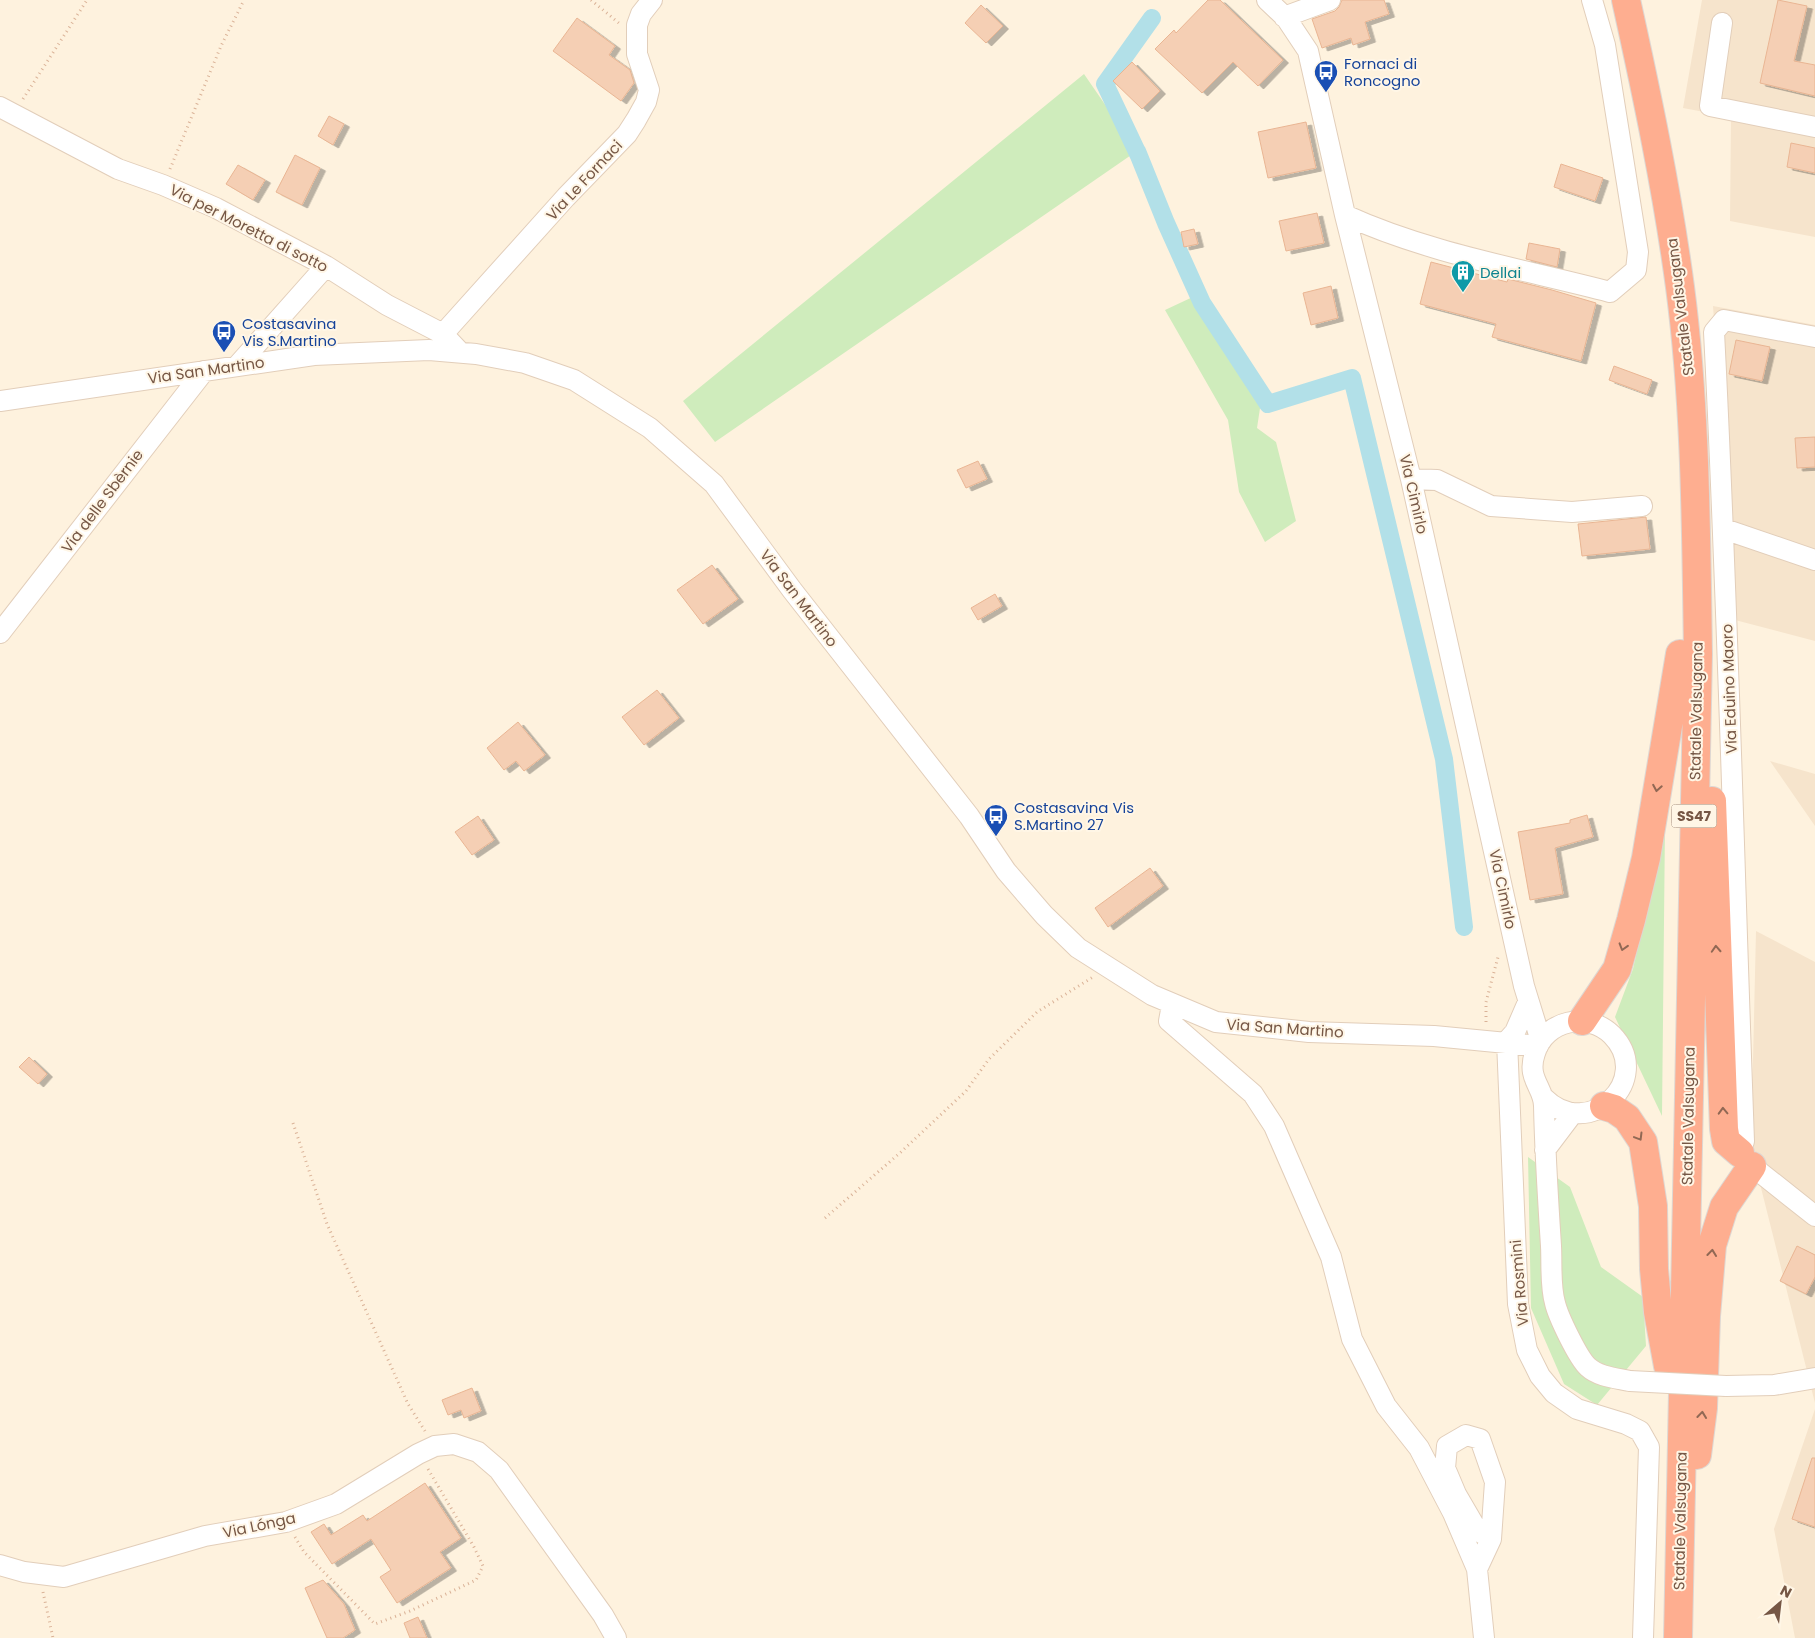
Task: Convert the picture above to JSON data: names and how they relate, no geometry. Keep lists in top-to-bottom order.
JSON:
{
  "streets": {
    "highway": ["Statale Valsugana", "SS47"],
    "street": [
      "Via Le Fornaci",
      "Via per Moretta di sotto",
      "Via San Martino",
      "Via Cimirlo",
      "Via delle Sbèrnie",
      "Via Eduino Maoro",
      "Via Rosmini",
      "Via Lónga"
    ]
  },
  "crossings": [
    ["Via Le Fornaci", "Via per Moretta di sotto"],
    ["Via per Moretta di sotto", "Via San Martino"],
    ["Via San Martino", "Via delle Sbèrnie"],
    ["Via San Martino", "Via Rosmini"]
  ],
  "places": {
    "bus stop": ["Fornaci di Roncogno", "Costasavina Vis S.Martino", "Costasavina Vis S.Martino 27"],
    "building": ["Dellai"]
  },
  "north": "top right"
}
